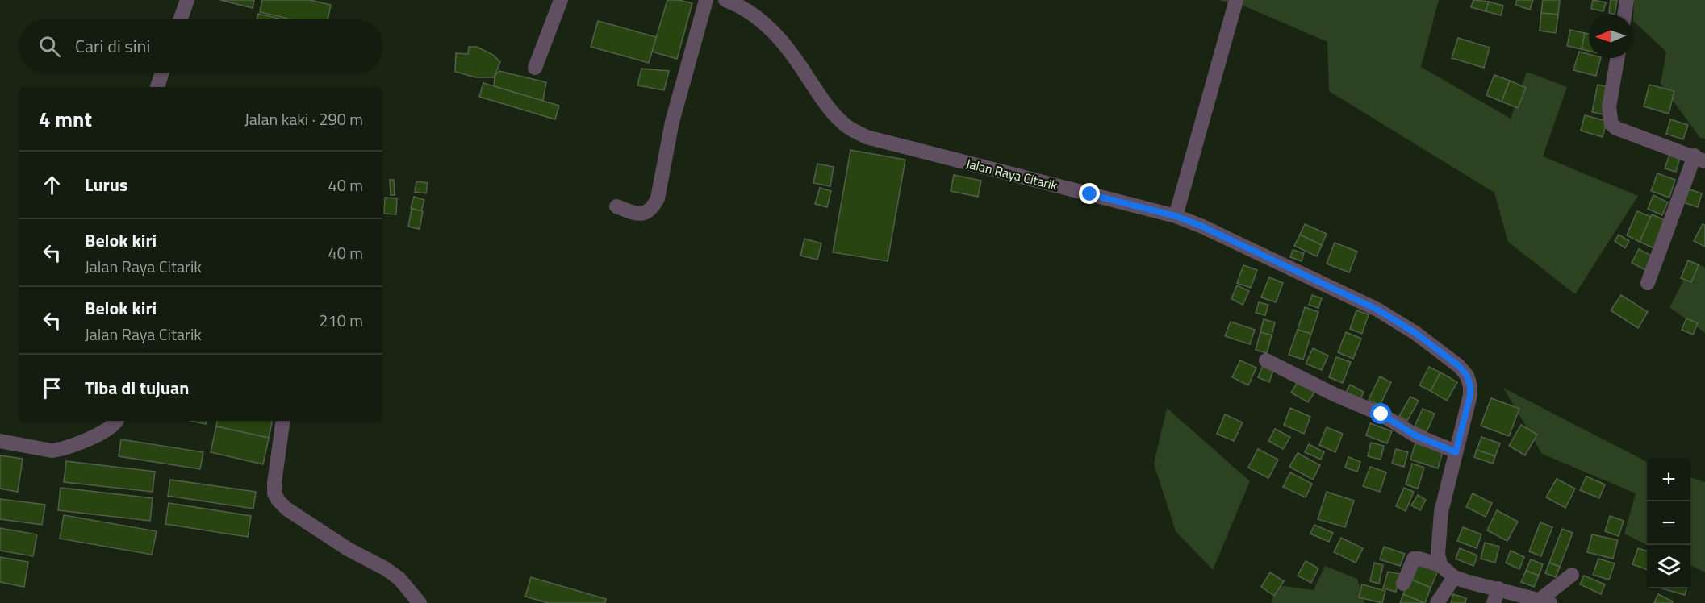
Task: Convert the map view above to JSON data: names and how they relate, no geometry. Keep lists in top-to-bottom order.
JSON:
{
  "streets": {
    "street": ["Jalan Raya Citarik"]
  },
  "north": "left",
  "page": {
    "search": "Cari di sini",
    "heading": ["4 mnt", "Jalan kaki · 290 m"],
    "list": [
      ["Lurus", "40 m"],
      ["Belok kiri", "Jalan Raya Citarik", "40 m"],
      ["Belok kiri", "Jalan Raya Citarik", "210 m"],
      "Tiba di tujuan"
    ],
    "map_buttons": ["+", "−"]
  }
}
